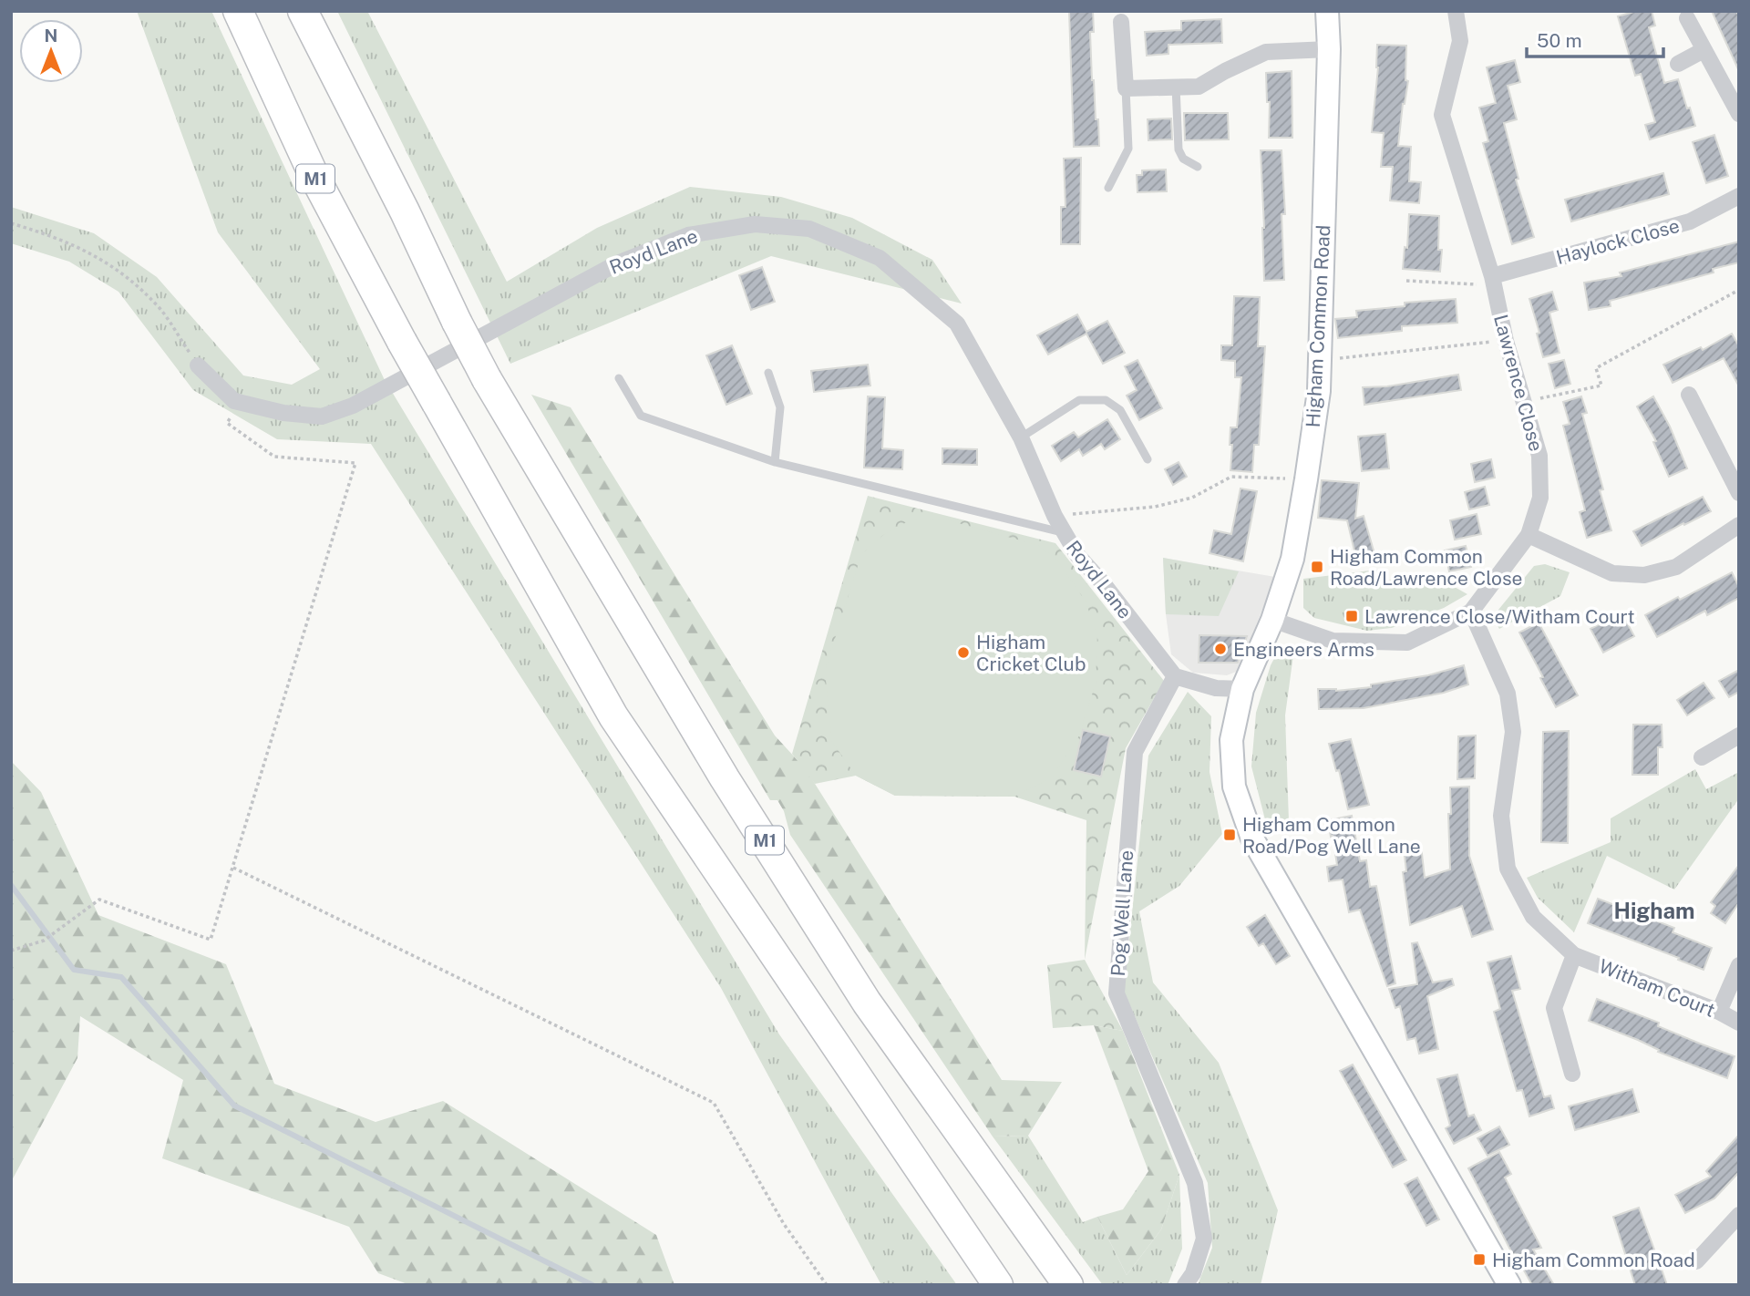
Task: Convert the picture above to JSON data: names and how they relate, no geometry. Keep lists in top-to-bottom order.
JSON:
{
  "streets": {
    "highway": ["M1"],
    "street": [
      "Haylock Close",
      "Royd Lane",
      "Higham Common Road",
      "Lawrence Close",
      "Pog Well Lane",
      "Witham Court"
    ]
  },
  "crossings": [
    ["Haylock Close", "Lawrence Close"],
    ["Royd Lane", "Pog Well Lane"],
    ["Higham Common Road", "Lawrence Close"],
    ["Lawrence Close", "Witham Court"]
  ],
  "districts": ["Higham"],
  "places": {
    "transit": [
      "Higham Common Road/Lawrence Close",
      "Lawrence Close/Witham Court",
      "Higham Common Road/Pog Well Lane",
      "Higham Common Road"
    ],
    "other": ["Engineers Arms", "Higham Cricket Club"]
  },
  "scale_bar": "50 m",
  "north": "top"
}
